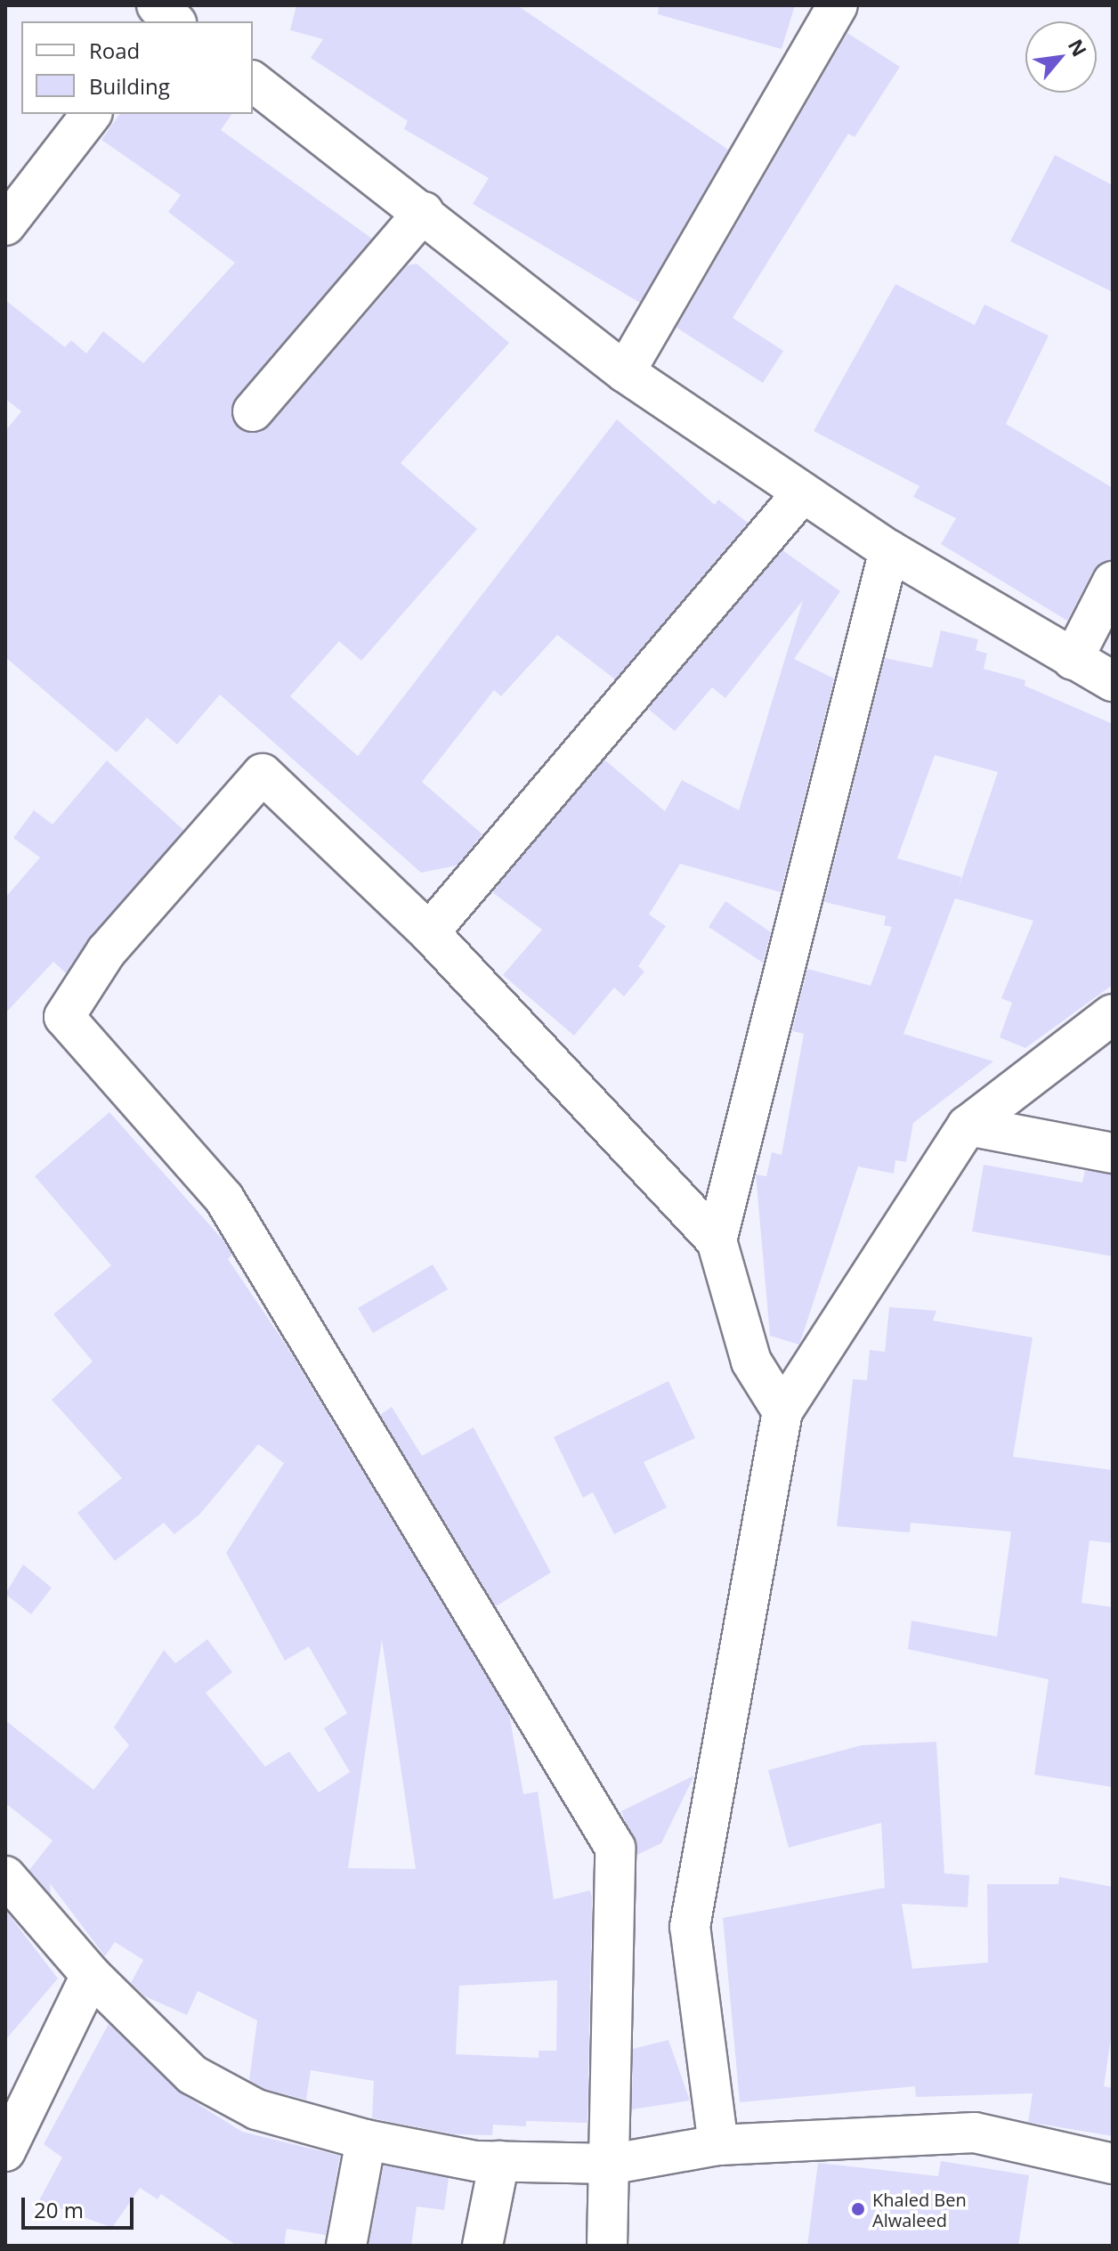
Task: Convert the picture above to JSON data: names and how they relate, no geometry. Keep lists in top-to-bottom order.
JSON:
{
  "places": ["Khaled Ben Alwaleed"],
  "legend": ["Road", "Building"],
  "scale_bar": "20 m",
  "north": "top right"
}
